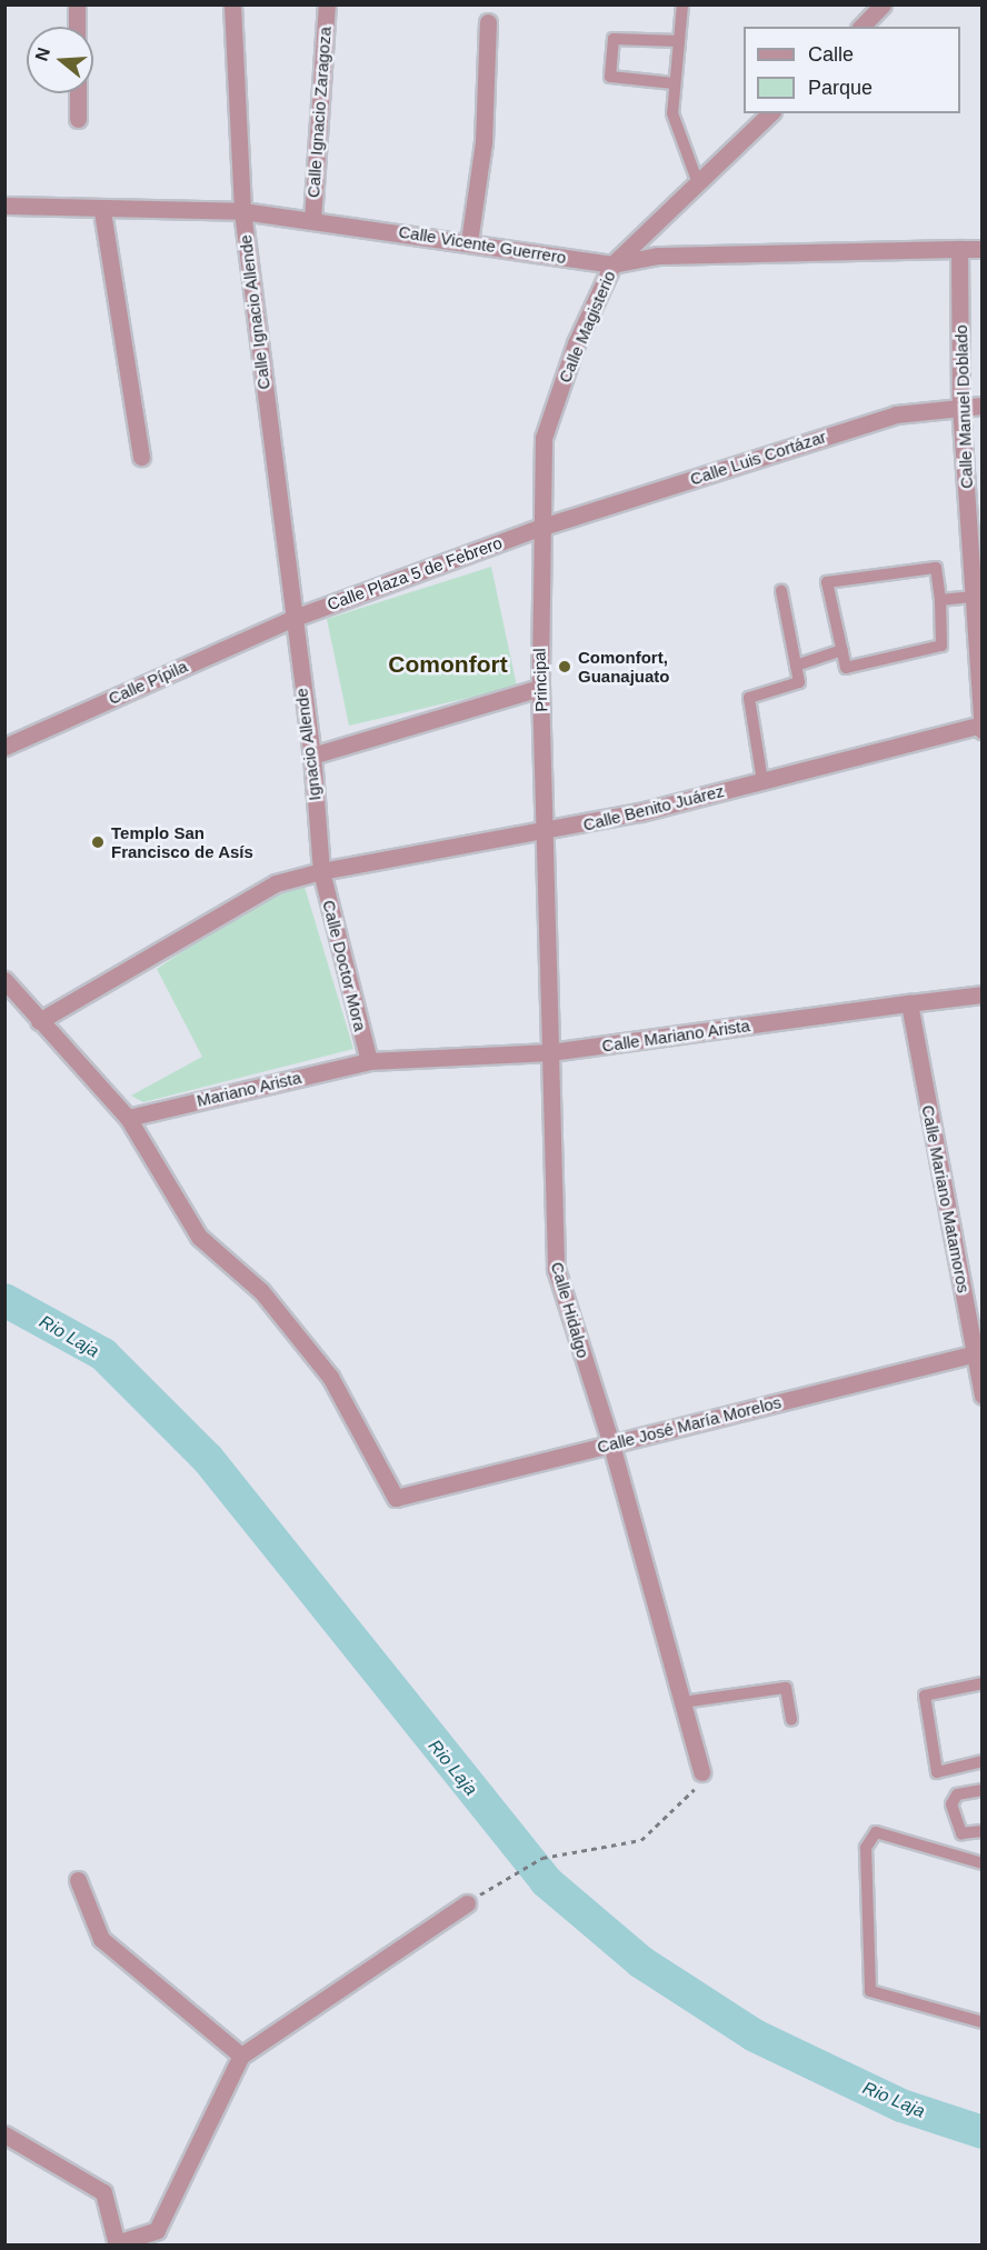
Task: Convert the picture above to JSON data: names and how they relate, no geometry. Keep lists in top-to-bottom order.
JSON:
{
  "streets": {
    "street": [
      "Calle Ignacio Zaragoza",
      "Calle Vicente Guerrero",
      "Calle Ignacio Allende",
      "Calle Magisterio",
      "Calle Manuel Doblado",
      "Calle Luis Cortázar",
      "Calle Plaza 5 de Febrero",
      "Principal",
      "Calle Pípila",
      "Ignacio Allende",
      "Calle Benito Juárez",
      "Calle Doctor Mora",
      "Calle Mariano Arista",
      "Mariano Arista",
      "Calle Mariano Matamoros",
      "Calle Hidalgo",
      "Calle José María Morelos"
    ]
  },
  "crossings": [
    ["Calle Ignacio Zaragoza", "Calle Vicente Guerrero"],
    ["Calle Vicente Guerrero", "Calle Ignacio Allende"],
    ["Calle Vicente Guerrero", "Calle Magisterio"],
    ["Calle Vicente Guerrero", "Calle Manuel Doblado"],
    ["Calle Ignacio Allende", "Calle Plaza 5 de Febrero"],
    ["Calle Ignacio Allende", "Calle Pípila"],
    ["Calle Ignacio Allende", "Ignacio Allende"],
    ["Calle Magisterio", "Calle Luis Cortázar"],
    ["Calle Magisterio", "Calle Plaza 5 de Febrero"],
    ["Calle Magisterio", "Principal"],
    ["Calle Manuel Doblado", "Calle Luis Cortázar"],
    ["Calle Manuel Doblado", "Calle Benito Juárez"],
    ["Calle Luis Cortázar", "Calle Plaza 5 de Febrero"],
    ["Calle Luis Cortázar", "Principal"],
    ["Calle Plaza 5 de Febrero", "Principal"],
    ["Calle Plaza 5 de Febrero", "Calle Pípila"],
    ["Calle Plaza 5 de Febrero", "Ignacio Allende"],
    ["Principal", "Calle Benito Juárez"],
    ["Principal", "Calle Hidalgo"],
    ["Calle Pípila", "Ignacio Allende"],
    ["Ignacio Allende", "Calle Benito Juárez"],
    ["Ignacio Allende", "Calle Doctor Mora"],
    ["Calle Benito Juárez", "Calle Doctor Mora"],
    ["Calle Benito Juárez", "Calle Hidalgo"],
    ["Calle Doctor Mora", "Calle Mariano Arista"],
    ["Calle Doctor Mora", "Mariano Arista"],
    ["Calle Mariano Arista", "Mariano Arista"],
    ["Calle Mariano Arista", "Calle Mariano Matamoros"],
    ["Calle Mariano Arista", "Calle Hidalgo"],
    ["Mariano Arista", "Calle José María Morelos"],
    ["Calle Mariano Matamoros", "Calle José María Morelos"],
    ["Calle Hidalgo", "Calle José María Morelos"]
  ],
  "districts": ["Comonfort"],
  "water": ["Rio Laja"],
  "places": ["Comonfort, Guanajuato", "Templo San Francisco de Asís"],
  "legend": ["Calle", "Parque"],
  "north": "left"
}
